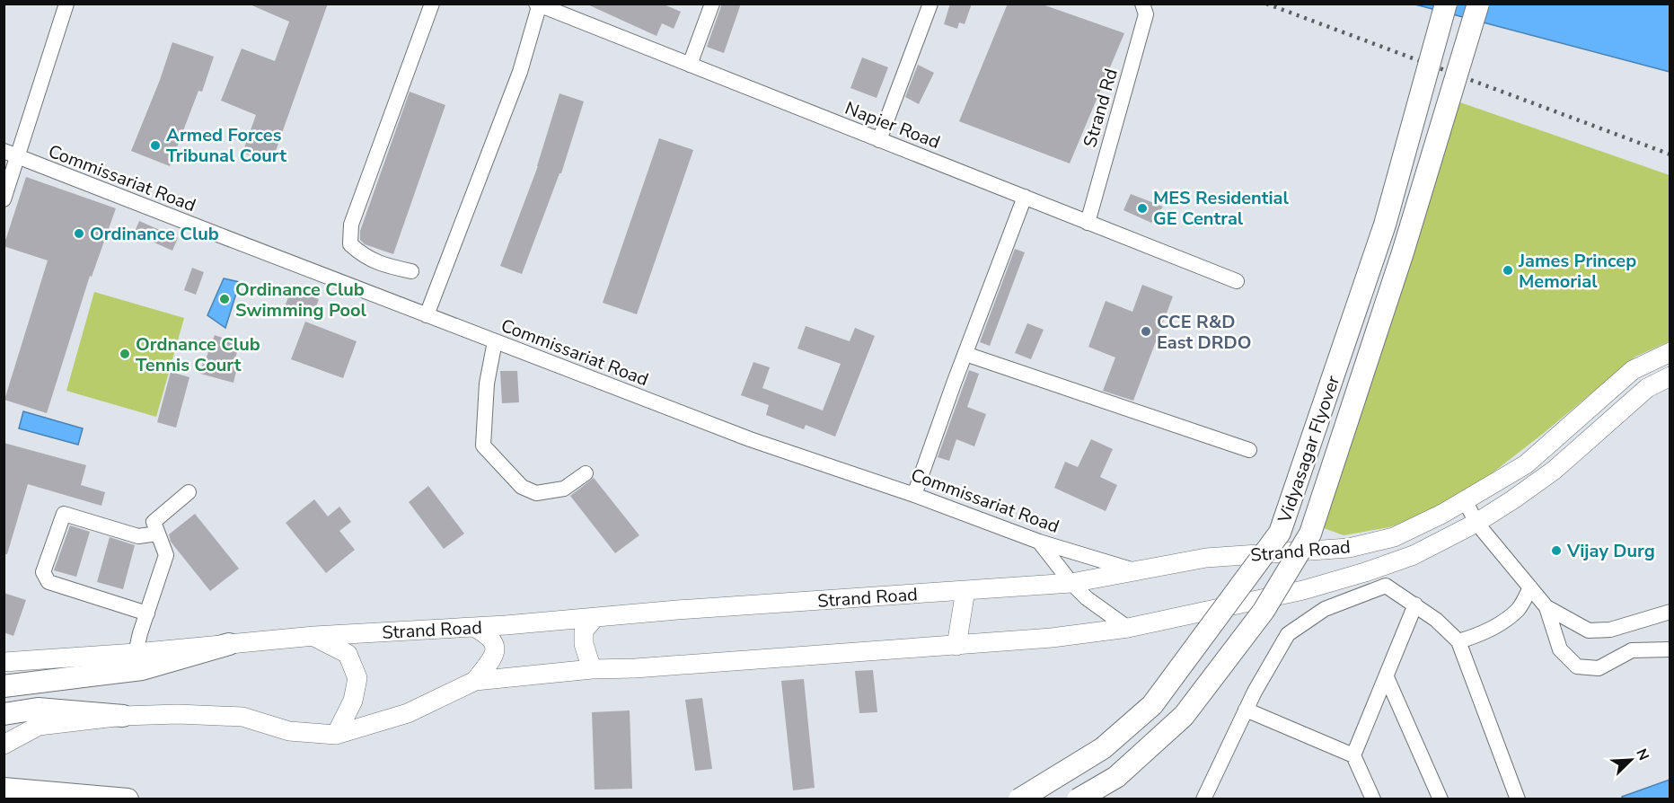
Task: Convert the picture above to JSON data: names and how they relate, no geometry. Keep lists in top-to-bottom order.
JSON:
{
  "streets": {
    "highway": ["Vidyasagar Flyover"],
    "main road": ["Strand Road"],
    "street": ["Strand Rd", "Napier Road", "Commissariat Road"]
  },
  "crossings": [
    ["Strand Rd", "Napier Road"],
    ["Commissariat Road", "Strand Road"]
  ],
  "places": [
    "Armed Forces Tribunal Court",
    "MES Residential GE Central",
    "Ordinance Club",
    "James Princep Memorial",
    "Ordinance Club Swimming Pool",
    "CCE R&D East DRDO",
    "Ordnance Club Tennis Court",
    "Vijay Durg"
  ],
  "north": "top right"
}
